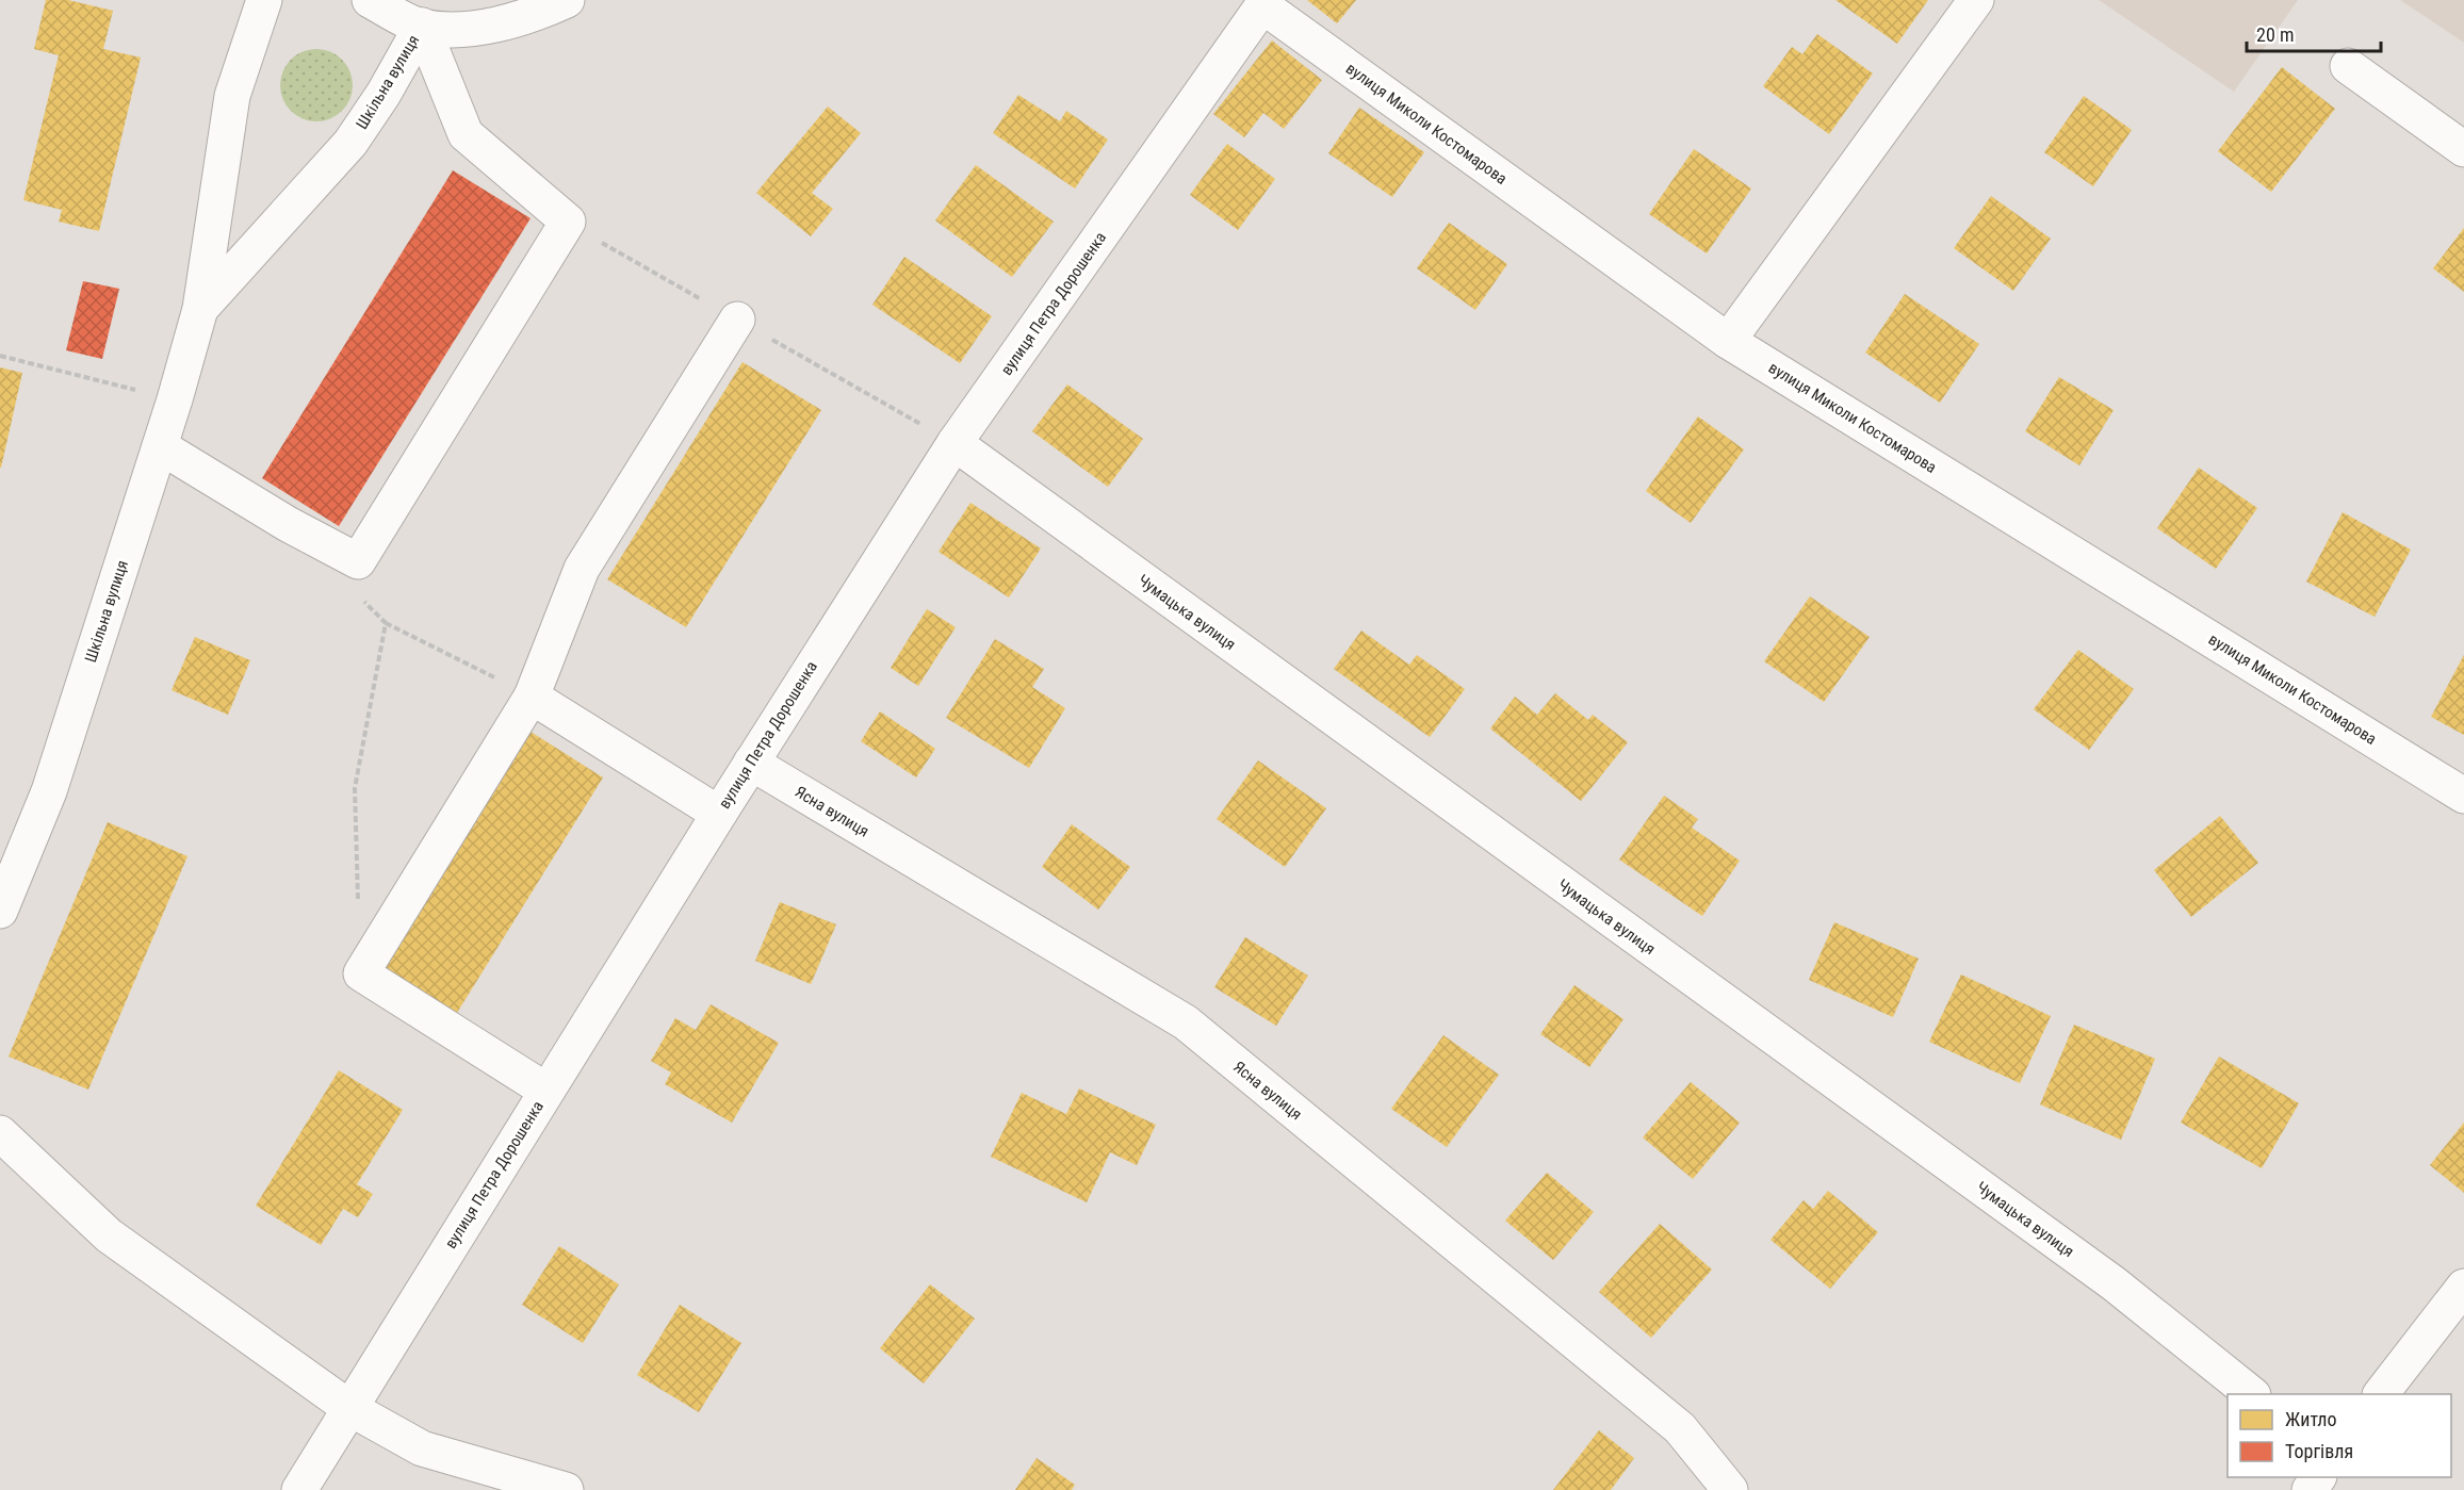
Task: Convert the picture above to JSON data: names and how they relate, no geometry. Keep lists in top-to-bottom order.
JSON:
{
  "streets": {
    "street": [
      "Шкільна вулиця",
      "вулиця Миколи Костомарова",
      "вулиця Петра Дорошенка",
      "Чумацька вулиця",
      "Ясна вулиця"
    ]
  },
  "crossings": [
    ["вулиця Миколи Костомарова", "вулиця Петра Дорошенка"],
    ["вулиця Петра Дорошенка", "Чумацька вулиця"],
    ["вулиця Петра Дорошенка", "Ясна вулиця"]
  ],
  "legend": ["Житло", "Торгівля"],
  "scale_bar": "20 m"
}
